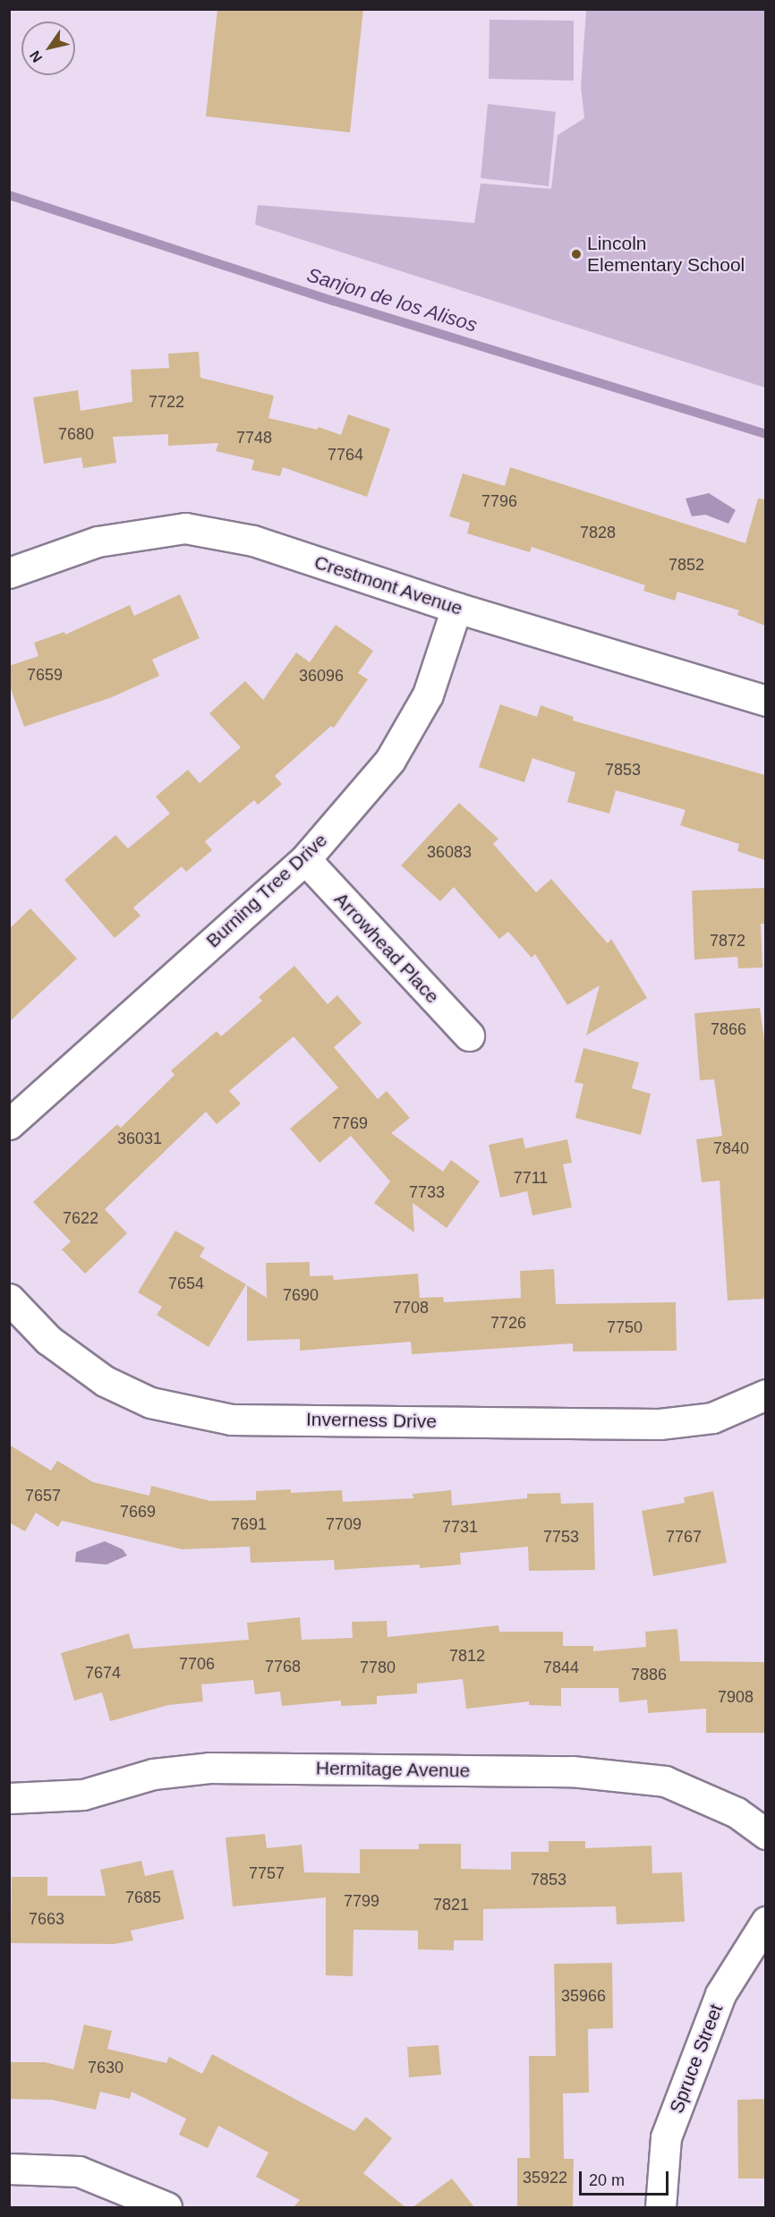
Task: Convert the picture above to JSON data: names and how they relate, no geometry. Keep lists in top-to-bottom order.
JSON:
{
  "streets": {
    "street": [
      "Crestmont Avenue",
      "Burning Tree Drive",
      "Arrowhead Place",
      "Inverness Drive",
      "Hermitage Avenue",
      "Spruce Street"
    ]
  },
  "crossings": [
    ["Crestmont Avenue", "Burning Tree Drive"],
    ["Burning Tree Drive", "Arrowhead Place"]
  ],
  "water": ["Sanjon de los Alisos"],
  "places": ["Lincoln Elementary School"],
  "house_numbers": [
    "7722",
    "7680",
    "7748",
    "7764",
    "7796",
    "7828",
    "7852",
    "7659",
    "36096",
    "7853",
    "36083",
    "7872",
    "7866",
    "7769",
    "36031",
    "7840",
    "7711",
    "7733",
    "7622",
    "7654",
    "7690",
    "7708",
    "7726",
    "7750",
    "7657",
    "7669",
    "7691",
    "7709",
    "7731",
    "7753",
    "7767",
    "7812",
    "7706",
    "7768",
    "7780",
    "7844",
    "7674",
    "7886",
    "7908",
    "7757",
    "7853",
    "7685",
    "7799",
    "7821",
    "7663",
    "35966",
    "7630",
    "35922"
  ],
  "scale_bar": "20 m",
  "north": "bottom left"
}
